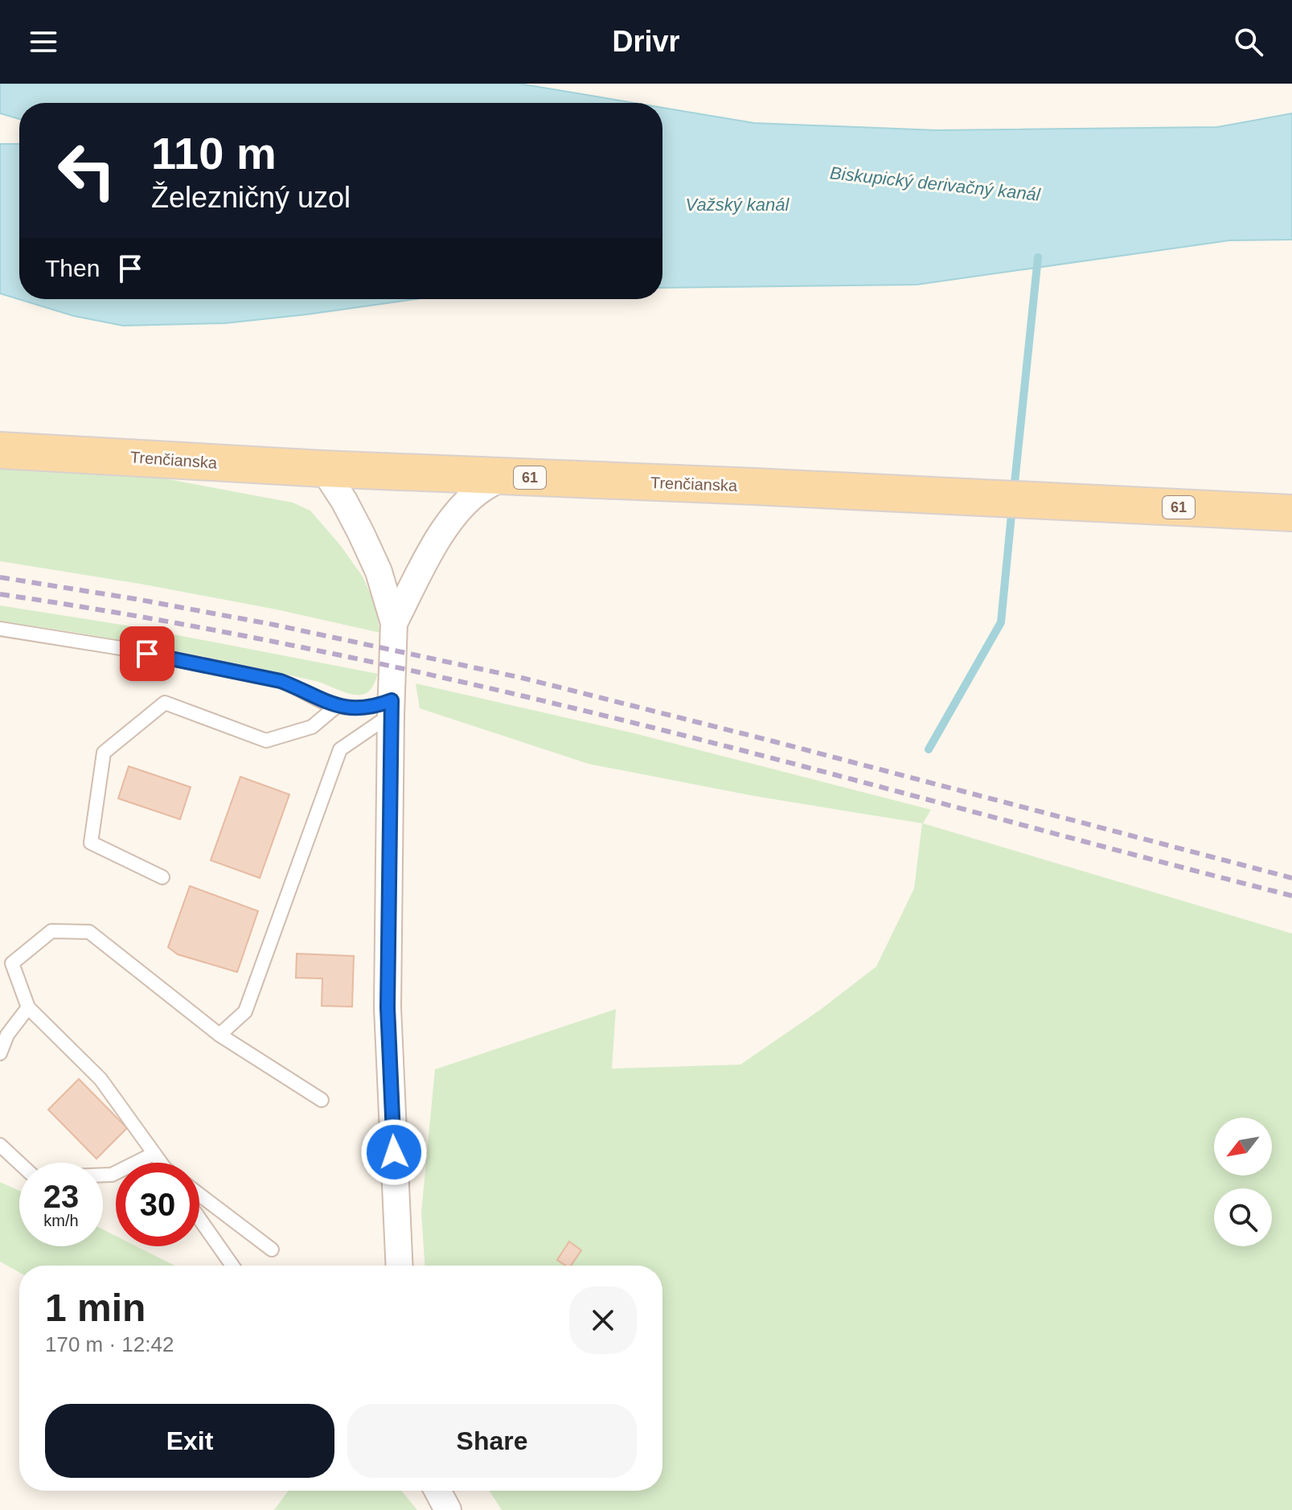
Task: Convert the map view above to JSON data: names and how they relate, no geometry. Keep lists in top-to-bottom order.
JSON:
{
  "streets": {
    "main road": ["Trenčianska", "61"]
  },
  "water": ["Biskupický derivačný kanál", "Važský kanál"],
  "north": "bottom left",
  "page": {
    "header": "Drivr",
    "turn": ["110 m", "Železničný uzol"],
    "then": "Then",
    "speed": "23 km/h",
    "limit": "30",
    "heading": ["1 min", "170 m · 12:42"],
    "buttons": ["Exit", "Share"]
  }
}
